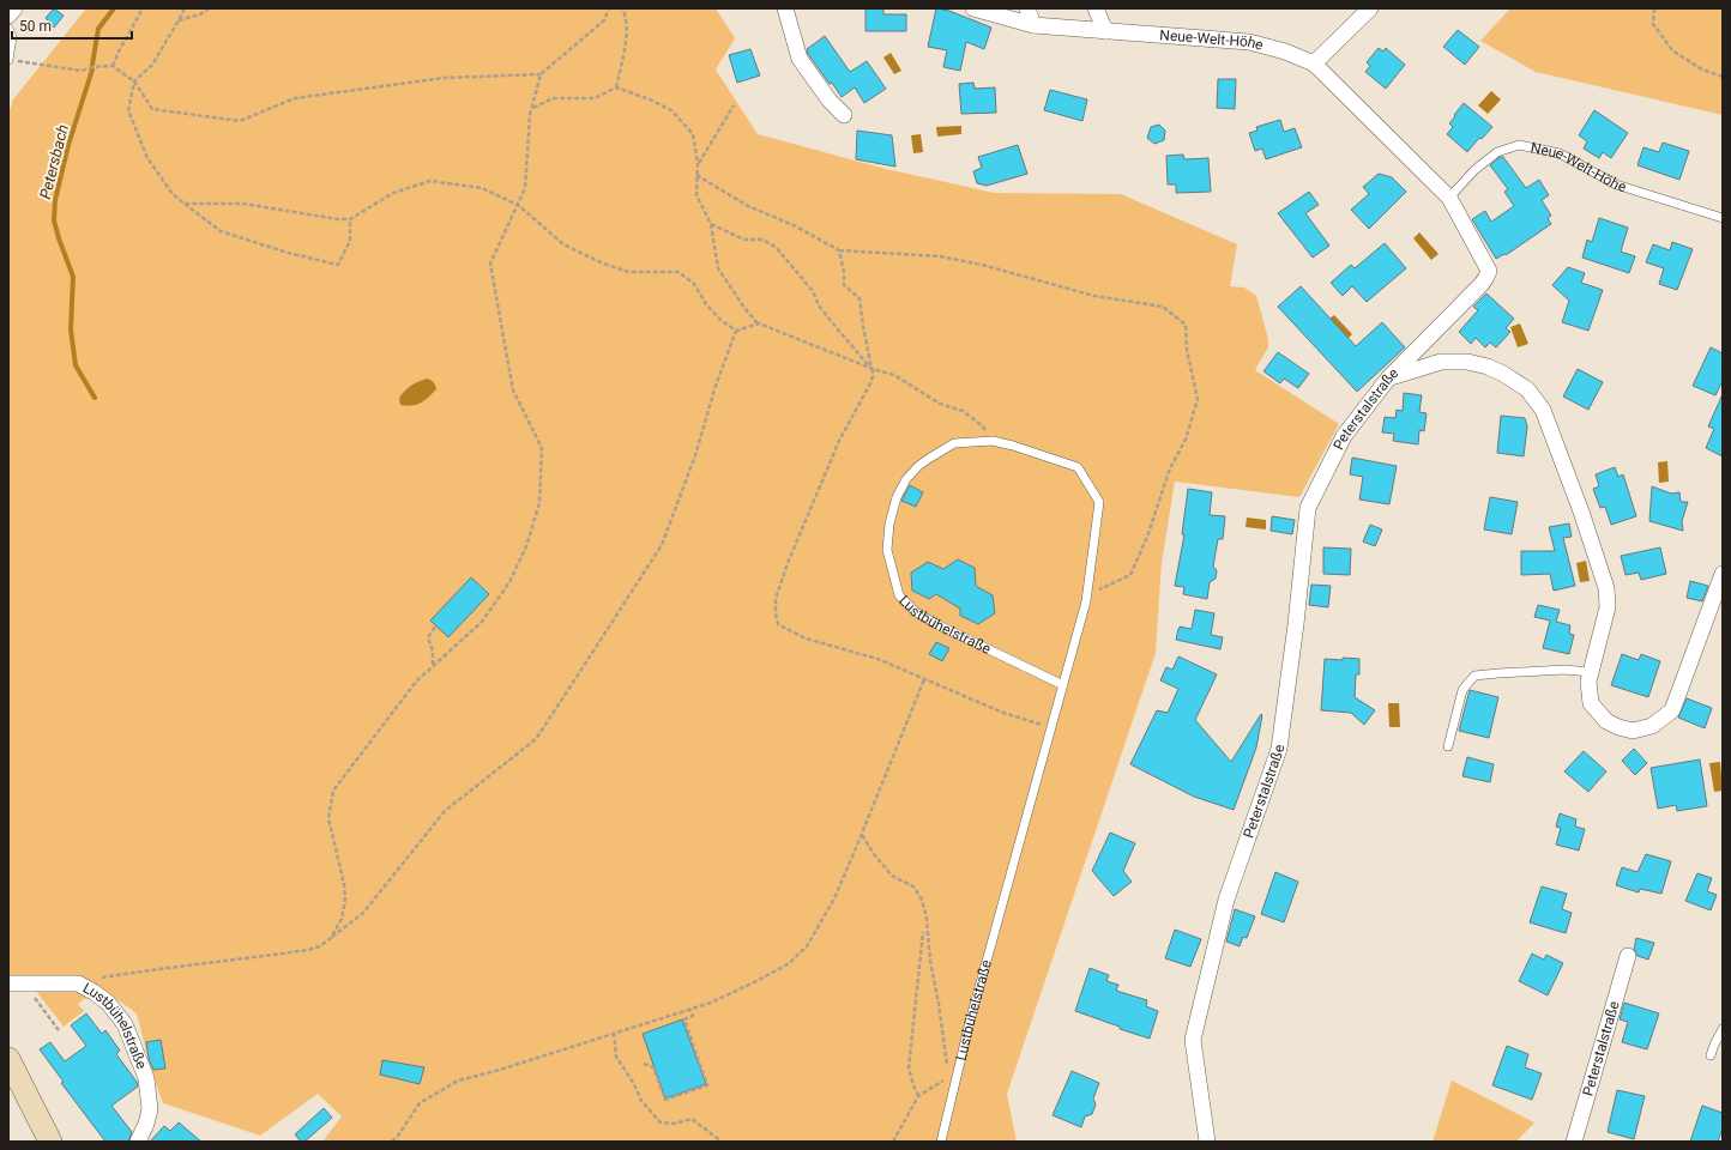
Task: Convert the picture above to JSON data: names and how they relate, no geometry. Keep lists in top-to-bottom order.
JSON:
{
  "streets": {
    "street": ["Neue-Welt-Höhe", "Peterstalstraße", "Lustbühelstraße"]
  },
  "crossings": [
    ["Neue-Welt-Höhe", "Peterstalstraße"]
  ],
  "water": ["Petersbach"],
  "scale_bar": "50 m"
}
